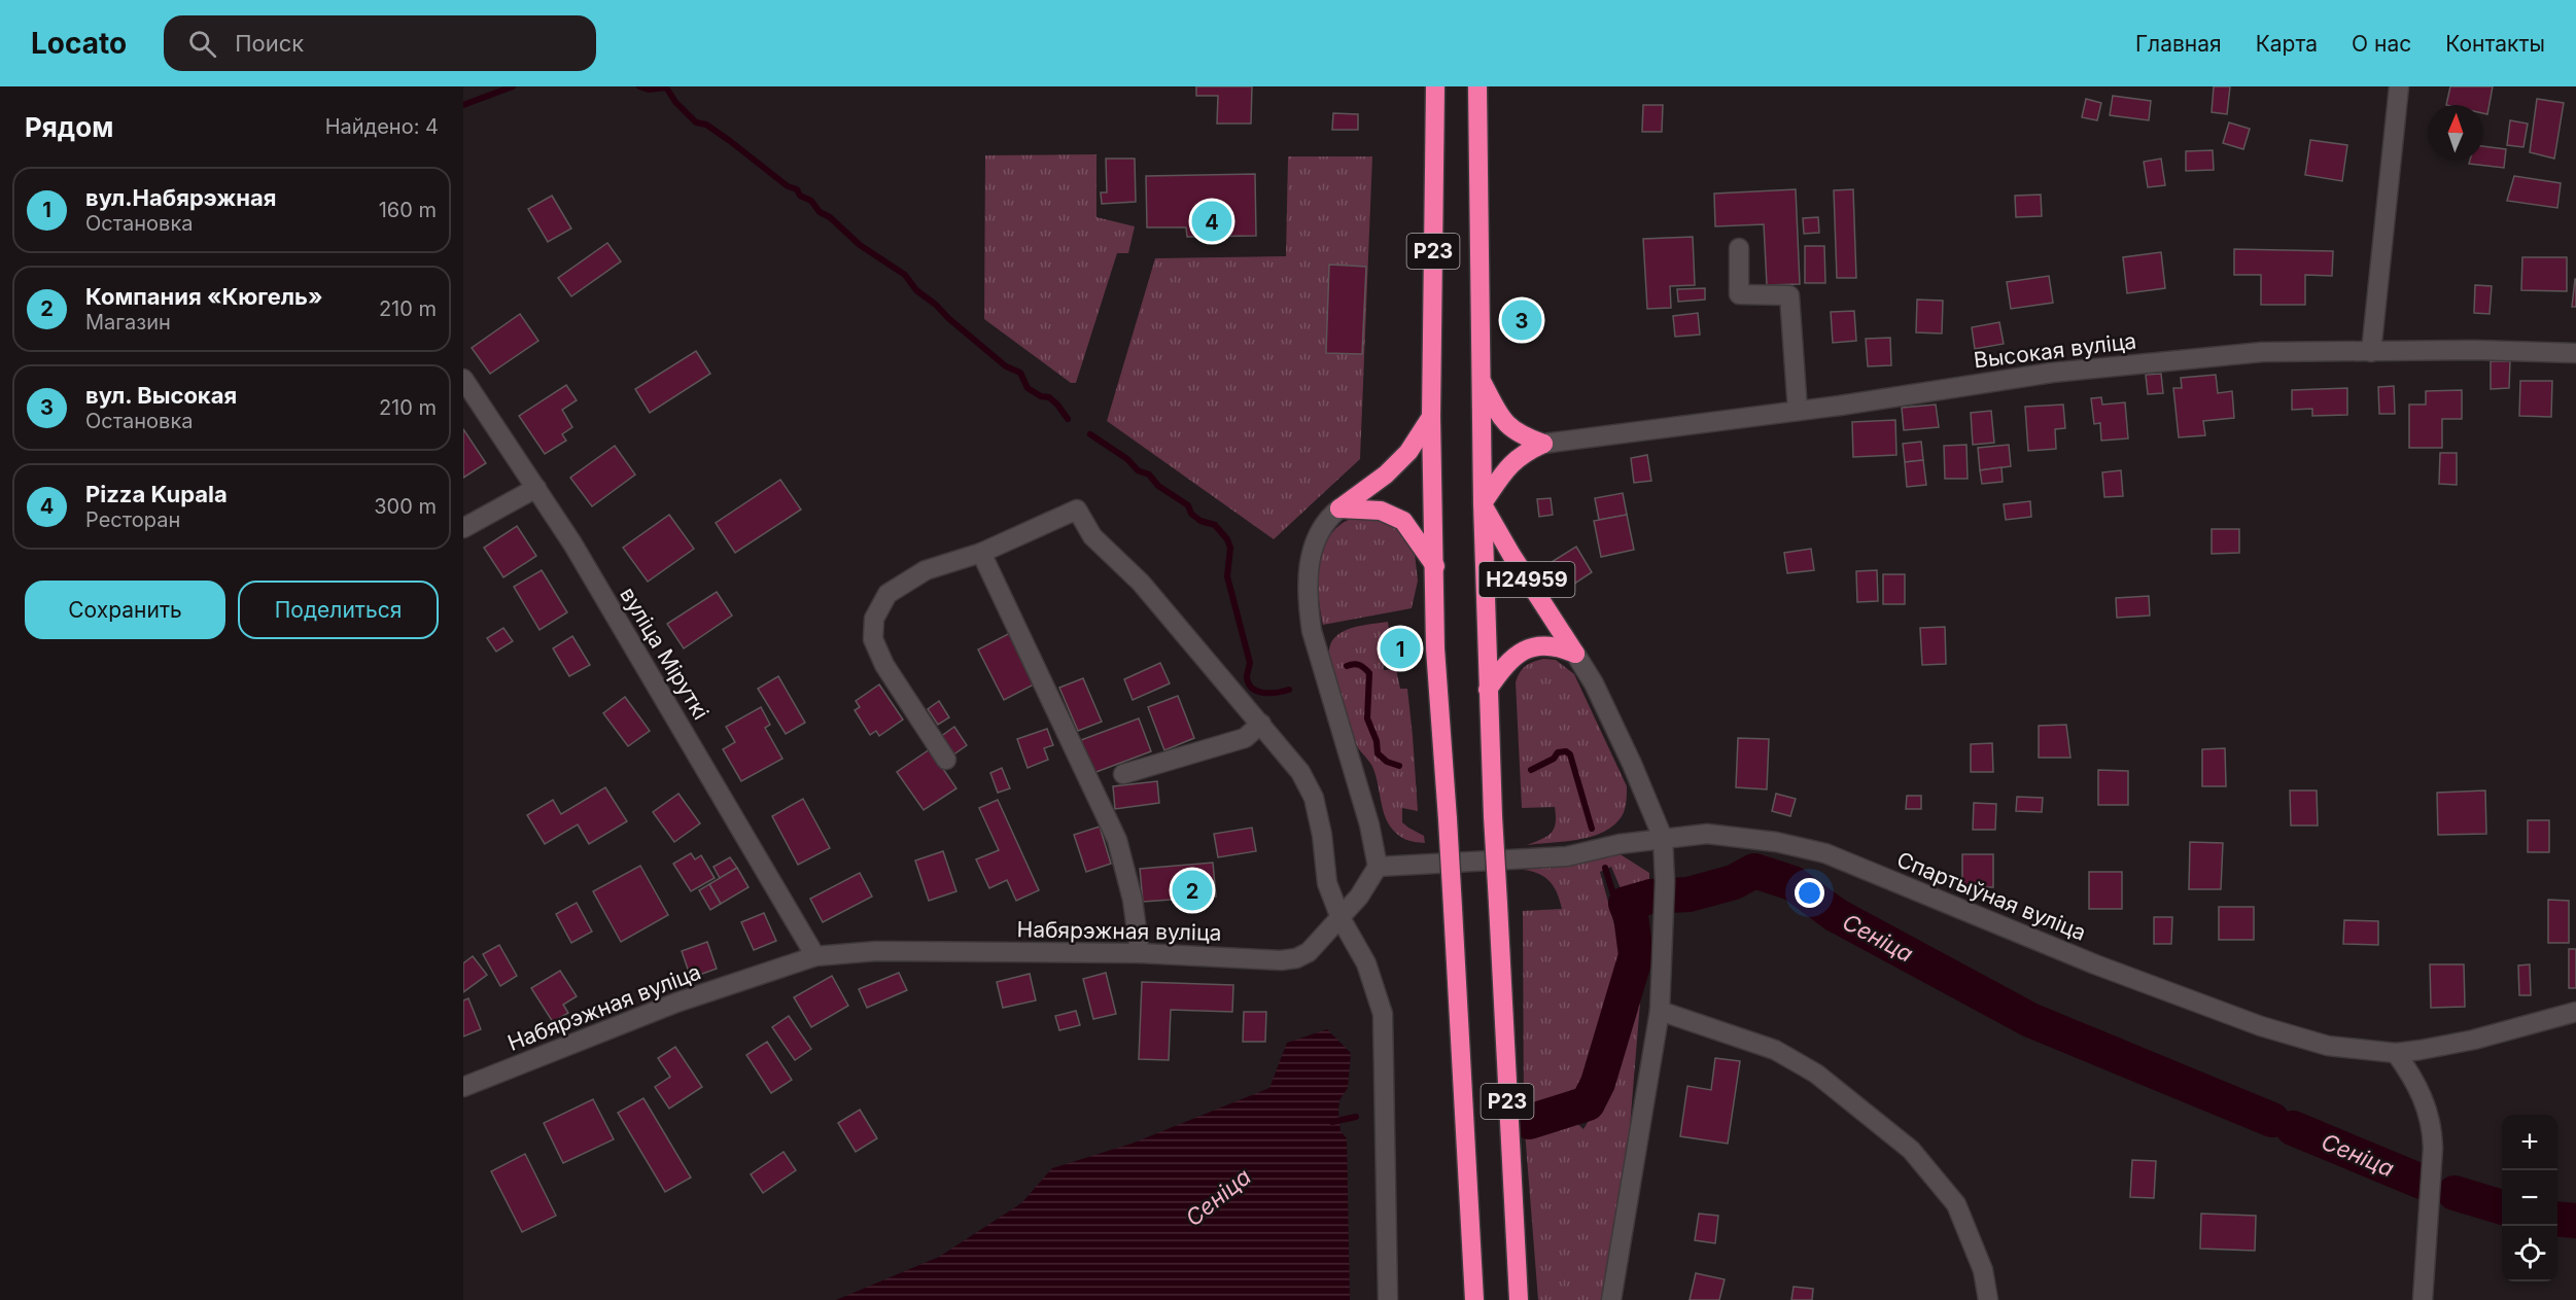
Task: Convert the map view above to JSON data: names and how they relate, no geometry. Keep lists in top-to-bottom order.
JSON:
{
  "streets": {
    "highway": ["Р23", "Н24959"],
    "street": [
      "Высокая вуліца",
      "вуліца Міруткі",
      "Спартыўная вуліца",
      "Набярэжная вуліца"
    ]
  },
  "crossings": [
    ["Р23", "Н24959"],
    ["Н24959", "Спартыўная вуліца"],
    ["вуліца Міруткі", "Набярэжная вуліца"],
    ["Спартыўная вуліца", "Набярэжная вуліца"]
  ],
  "water": ["Сеніца"],
  "north": "top",
  "page": {
    "header": "Locato",
    "search": "Поиск",
    "nav": [
      "Главная",
      "Карта",
      "О нас",
      "Контакты"
    ],
    "heading": ["Рядом", "Найдено: 4"],
    "list": [
      {
        "mark": "1",
        "name": "вул.Набярэжная",
        "note": "Остановка",
        "value": "160 m"
      },
      {
        "mark": "2",
        "name": "Компания «Кюгель»",
        "note": "Магазин",
        "value": "210 m"
      },
      {
        "mark": "3",
        "name": "вул. Высокая",
        "note": "Остановка",
        "value": "210 m"
      },
      {
        "mark": "4",
        "name": "Pizza Kupala",
        "note": "Ресторан",
        "value": "300 m"
      }
    ],
    "pins": [
      "4",
      "3",
      "1",
      "2"
    ],
    "buttons": ["Сохранить", "Поделиться"],
    "map_buttons": ["+", "−"]
  }
}
